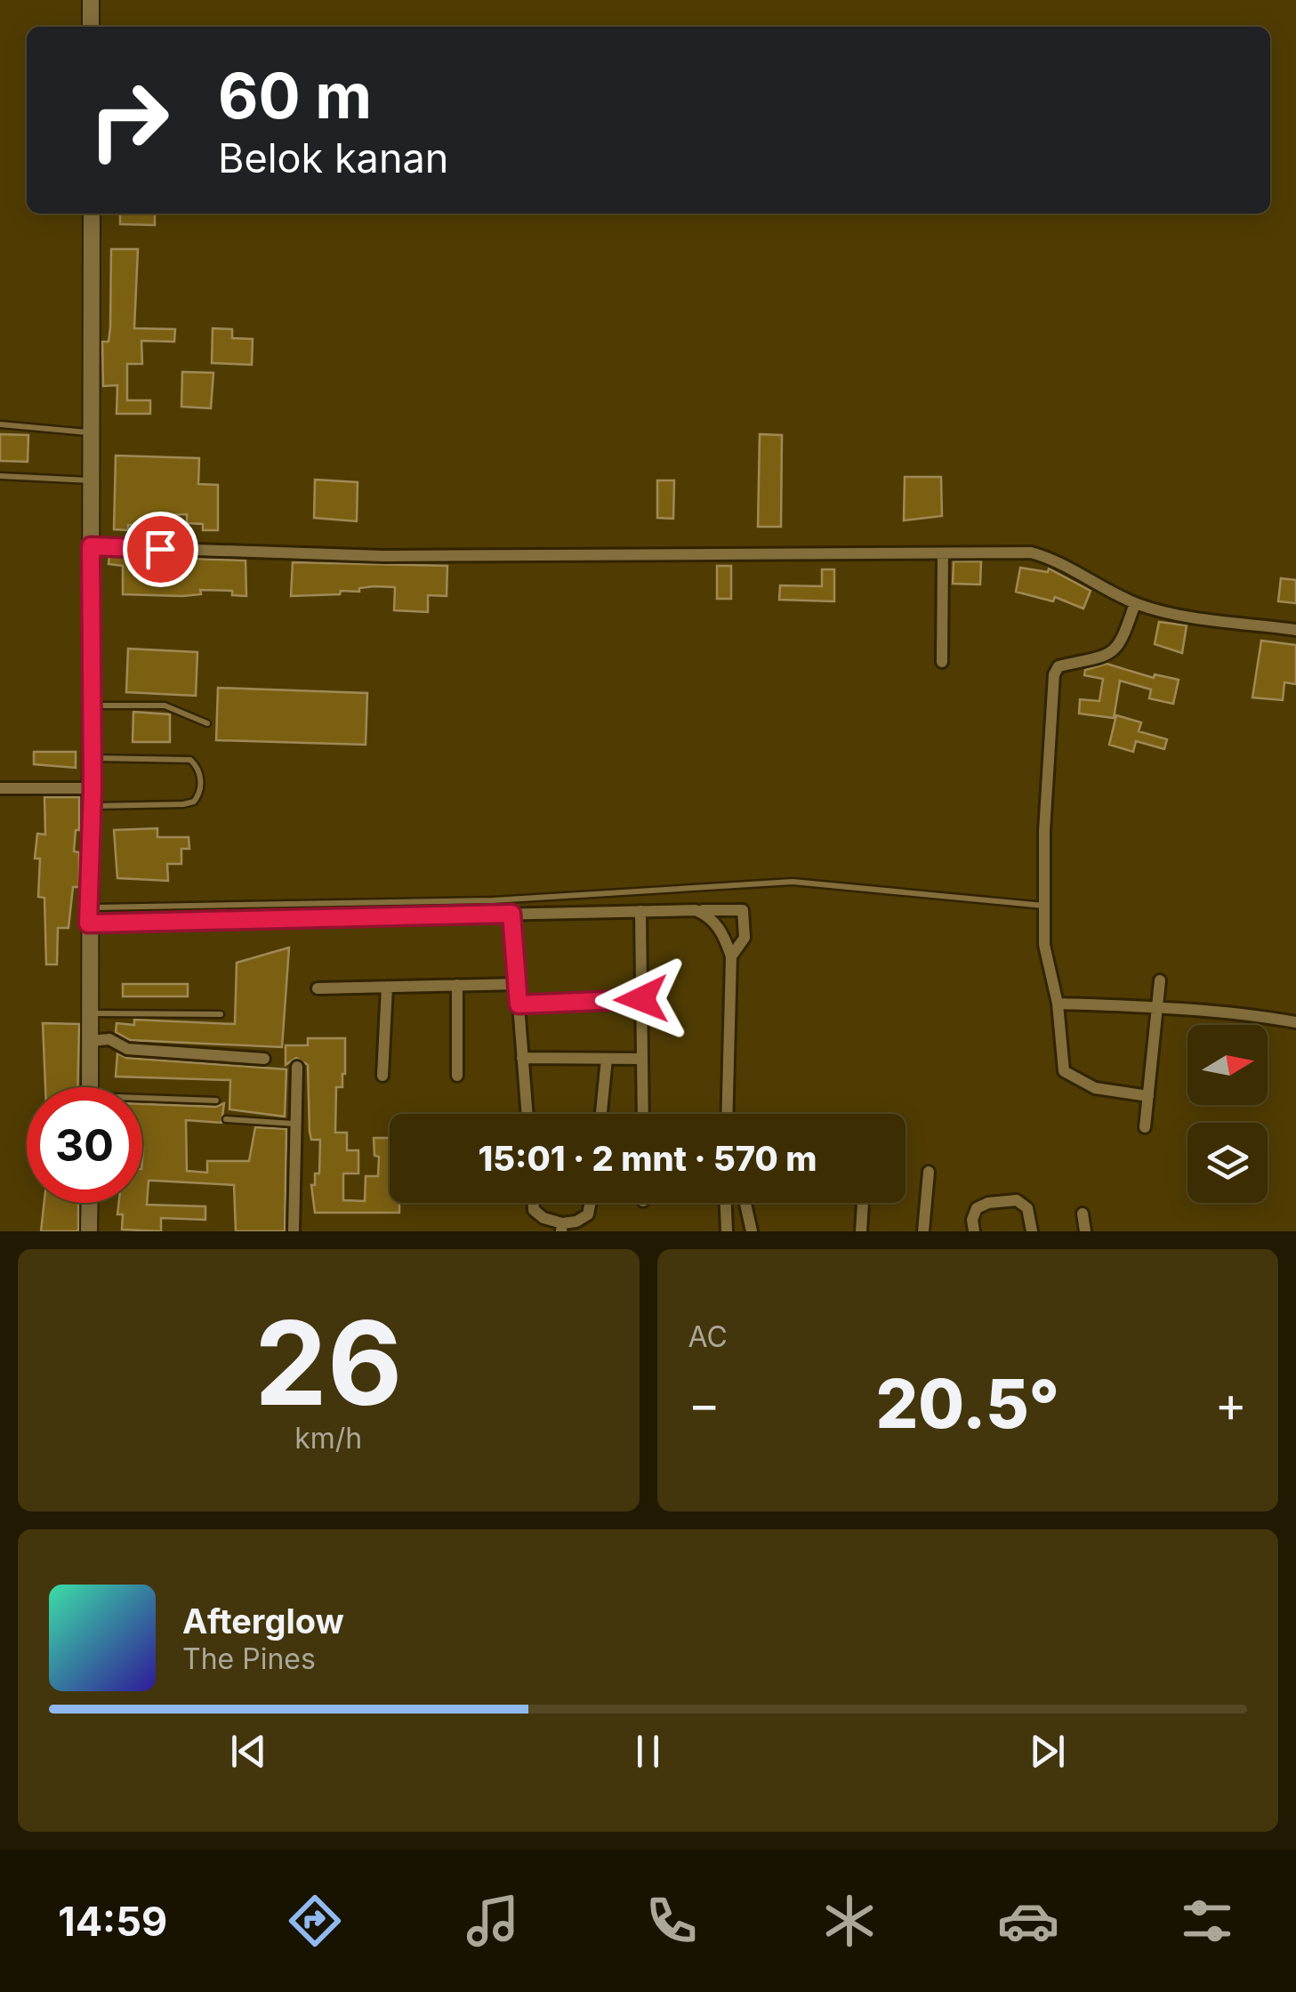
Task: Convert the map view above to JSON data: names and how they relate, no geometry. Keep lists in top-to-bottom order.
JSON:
{
  "north": "right",
  "page": {
    "turn": ["60 m", "Belok kanan"],
    "limit": "30",
    "trip": "15:01 · 2 mnt · 570 m",
    "tile": [
      ["26", "km/h"],
      "AC"
    ],
    "heat": ["−", "20.5°", "+"],
    "song": ["Afterglow", "The Pines"],
    "tabs": "14:59"
  }
}
